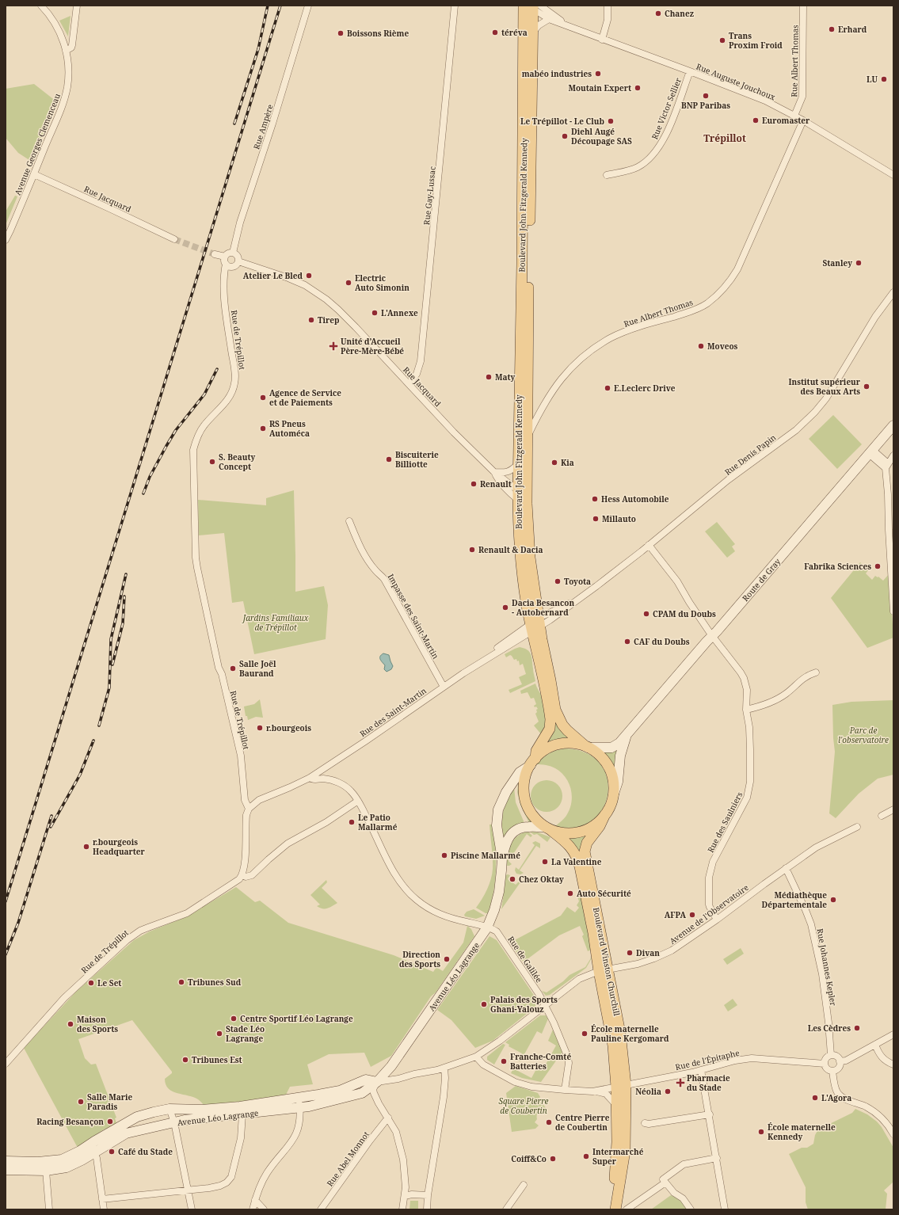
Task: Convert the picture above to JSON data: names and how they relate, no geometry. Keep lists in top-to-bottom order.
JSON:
{
  "streets": {
    "main road": [
      "Boulevard John Fitzgerald Kennedy",
      "Route de Gray",
      "Boulevard Winston Churchill",
      "Avenue Léo Lagrange"
    ],
    "street": [
      "Rue Albert Thomas",
      "Rue Auguste Jouchoux",
      "Rue Victor Sellier",
      "Rue Ampère",
      "Avenue Georges Clemenceau",
      "Rue Gay-Lussac",
      "Rue Jacquard",
      "Rue de Trépillot",
      "Rue Denis Papin",
      "Impasse des Saint-Martin",
      "Rue des Saint-Martin",
      "Rue des Saulniers",
      "Avenue de l'Observatoire",
      "Rue de Galilée",
      "Rue Johannes Kepler",
      "Rue de l'Épitaphe",
      "Rue Abel Monnot"
    ]
  },
  "crossings": [
    ["Rue Albert Thomas", "Rue Auguste Jouchoux"],
    ["Rue Albert Thomas", "Boulevard John Fitzgerald Kennedy"],
    ["Rue Auguste Jouchoux", "Rue Victor Sellier"],
    ["Rue Auguste Jouchoux", "Boulevard John Fitzgerald Kennedy"],
    ["Rue Ampère", "Rue Jacquard"],
    ["Rue Ampère", "Rue de Trépillot"],
    ["Avenue Georges Clemenceau", "Rue Jacquard"],
    ["Rue Gay-Lussac", "Rue Jacquard"],
    ["Rue Jacquard", "Boulevard John Fitzgerald Kennedy"],
    ["Rue Jacquard", "Rue de Trépillot"],
    ["Boulevard John Fitzgerald Kennedy", "Rue Denis Papin"],
    ["Boulevard John Fitzgerald Kennedy", "Route de Gray"],
    ["Boulevard John Fitzgerald Kennedy", "Rue des Saint-Martin"],
    ["Boulevard John Fitzgerald Kennedy", "Boulevard Winston Churchill"],
    ["Boulevard John Fitzgerald Kennedy", "Avenue Léo Lagrange"],
    ["Rue de Trépillot", "Rue des Saint-Martin"],
    ["Rue Denis Papin", "Rue des Saint-Martin"],
    ["Rue Denis Papin", "Rue des Saulniers"],
    ["Route de Gray", "Rue des Saulniers"],
    ["Route de Gray", "Boulevard Winston Churchill"],
    ["Route de Gray", "Avenue Léo Lagrange"],
    ["Impasse des Saint-Martin", "Rue des Saint-Martin"],
    ["Rue des Saulniers", "Avenue de l'Observatoire"],
    ["Avenue de l'Observatoire", "Rue de Galilée"],
    ["Avenue de l'Observatoire", "Boulevard Winston Churchill"],
    ["Avenue de l'Observatoire", "Rue Johannes Kepler"],
    ["Avenue de l'Observatoire", "Avenue Léo Lagrange"],
    ["Avenue de l'Observatoire", "Rue de l'Épitaphe"],
    ["Rue de Galilée", "Avenue Léo Lagrange"],
    ["Rue de Galilée", "Rue de l'Épitaphe"],
    ["Boulevard Winston Churchill", "Avenue Léo Lagrange"],
    ["Boulevard Winston Churchill", "Rue de l'Épitaphe"],
    ["Rue Johannes Kepler", "Rue de l'Épitaphe"]
  ],
  "districts": ["Trépillot"],
  "parks": ["Jardins Familiaux de Trépillot", "Parc de l'observatoire", "Square Pierre de Coubertin"],
  "places": {
    "other": [
      "Chanez",
      "Erhard",
      "téréva",
      "Boissons Rième",
      "Trans Proxim Froid",
      "mabéo industries",
      "LU",
      "Moutain Expert",
      "BNP Paribas",
      "Euromaster",
      "Le Trépillot - Le Club",
      "Diehl Augé Découpage SAS",
      "Stanley",
      "Atelier Le Bled",
      "Electric Auto Simonin",
      "L'Annexe",
      "Tirep",
      "Moveos",
      "Maty",
      "Institut supérieur des Beaux Arts",
      "E.Leclerc Drive",
      "Agence de Service et de Paiements",
      "RS Pneus Automéca",
      "Biscuiterie Billiotte",
      "S. Beauty Concept",
      "Kia",
      "Renault",
      "Hess Automobile",
      "Millauto",
      "Renault & Dacia",
      "Fabrika Sciences",
      "Toyota",
      "Dacia Besancon - Autobernard",
      "CPAM du Doubs",
      "CAF du Doubs",
      "Salle Joël Baurand",
      "r.bourgeois",
      "Le Patio Mallarmé",
      "r.bourgeois Headquarter",
      "Piscine Mallarmé",
      "La Valentine",
      "Chez Oktay",
      "Auto Sécurité",
      "Médiathèque Départementale",
      "AFPA",
      "Divan",
      "Direction des Sports",
      "Tribunes Sud",
      "Le Set",
      "Palais des Sports Ghani-Yalouz",
      "Centre Sportif Léo Lagrange",
      "Maison des Sports",
      "Les Cèdres",
      "Stade Léo Lagrange",
      "École maternelle Pauline Kergomard",
      "Tribunes Est",
      "Franche-Comté Batteries",
      "Néolia",
      "L'Agora",
      "Salle Marie Paradis",
      "Racing Besançon",
      "Centre Pierre de Coubertin",
      "École maternelle Kennedy",
      "Café du Stade",
      "Intermarché Super",
      "Coiff&Co"
    ],
    "health": ["Unité d’Accueil Père-Mère-Bébé", "Pharmacie du Stade"]
  }
}
